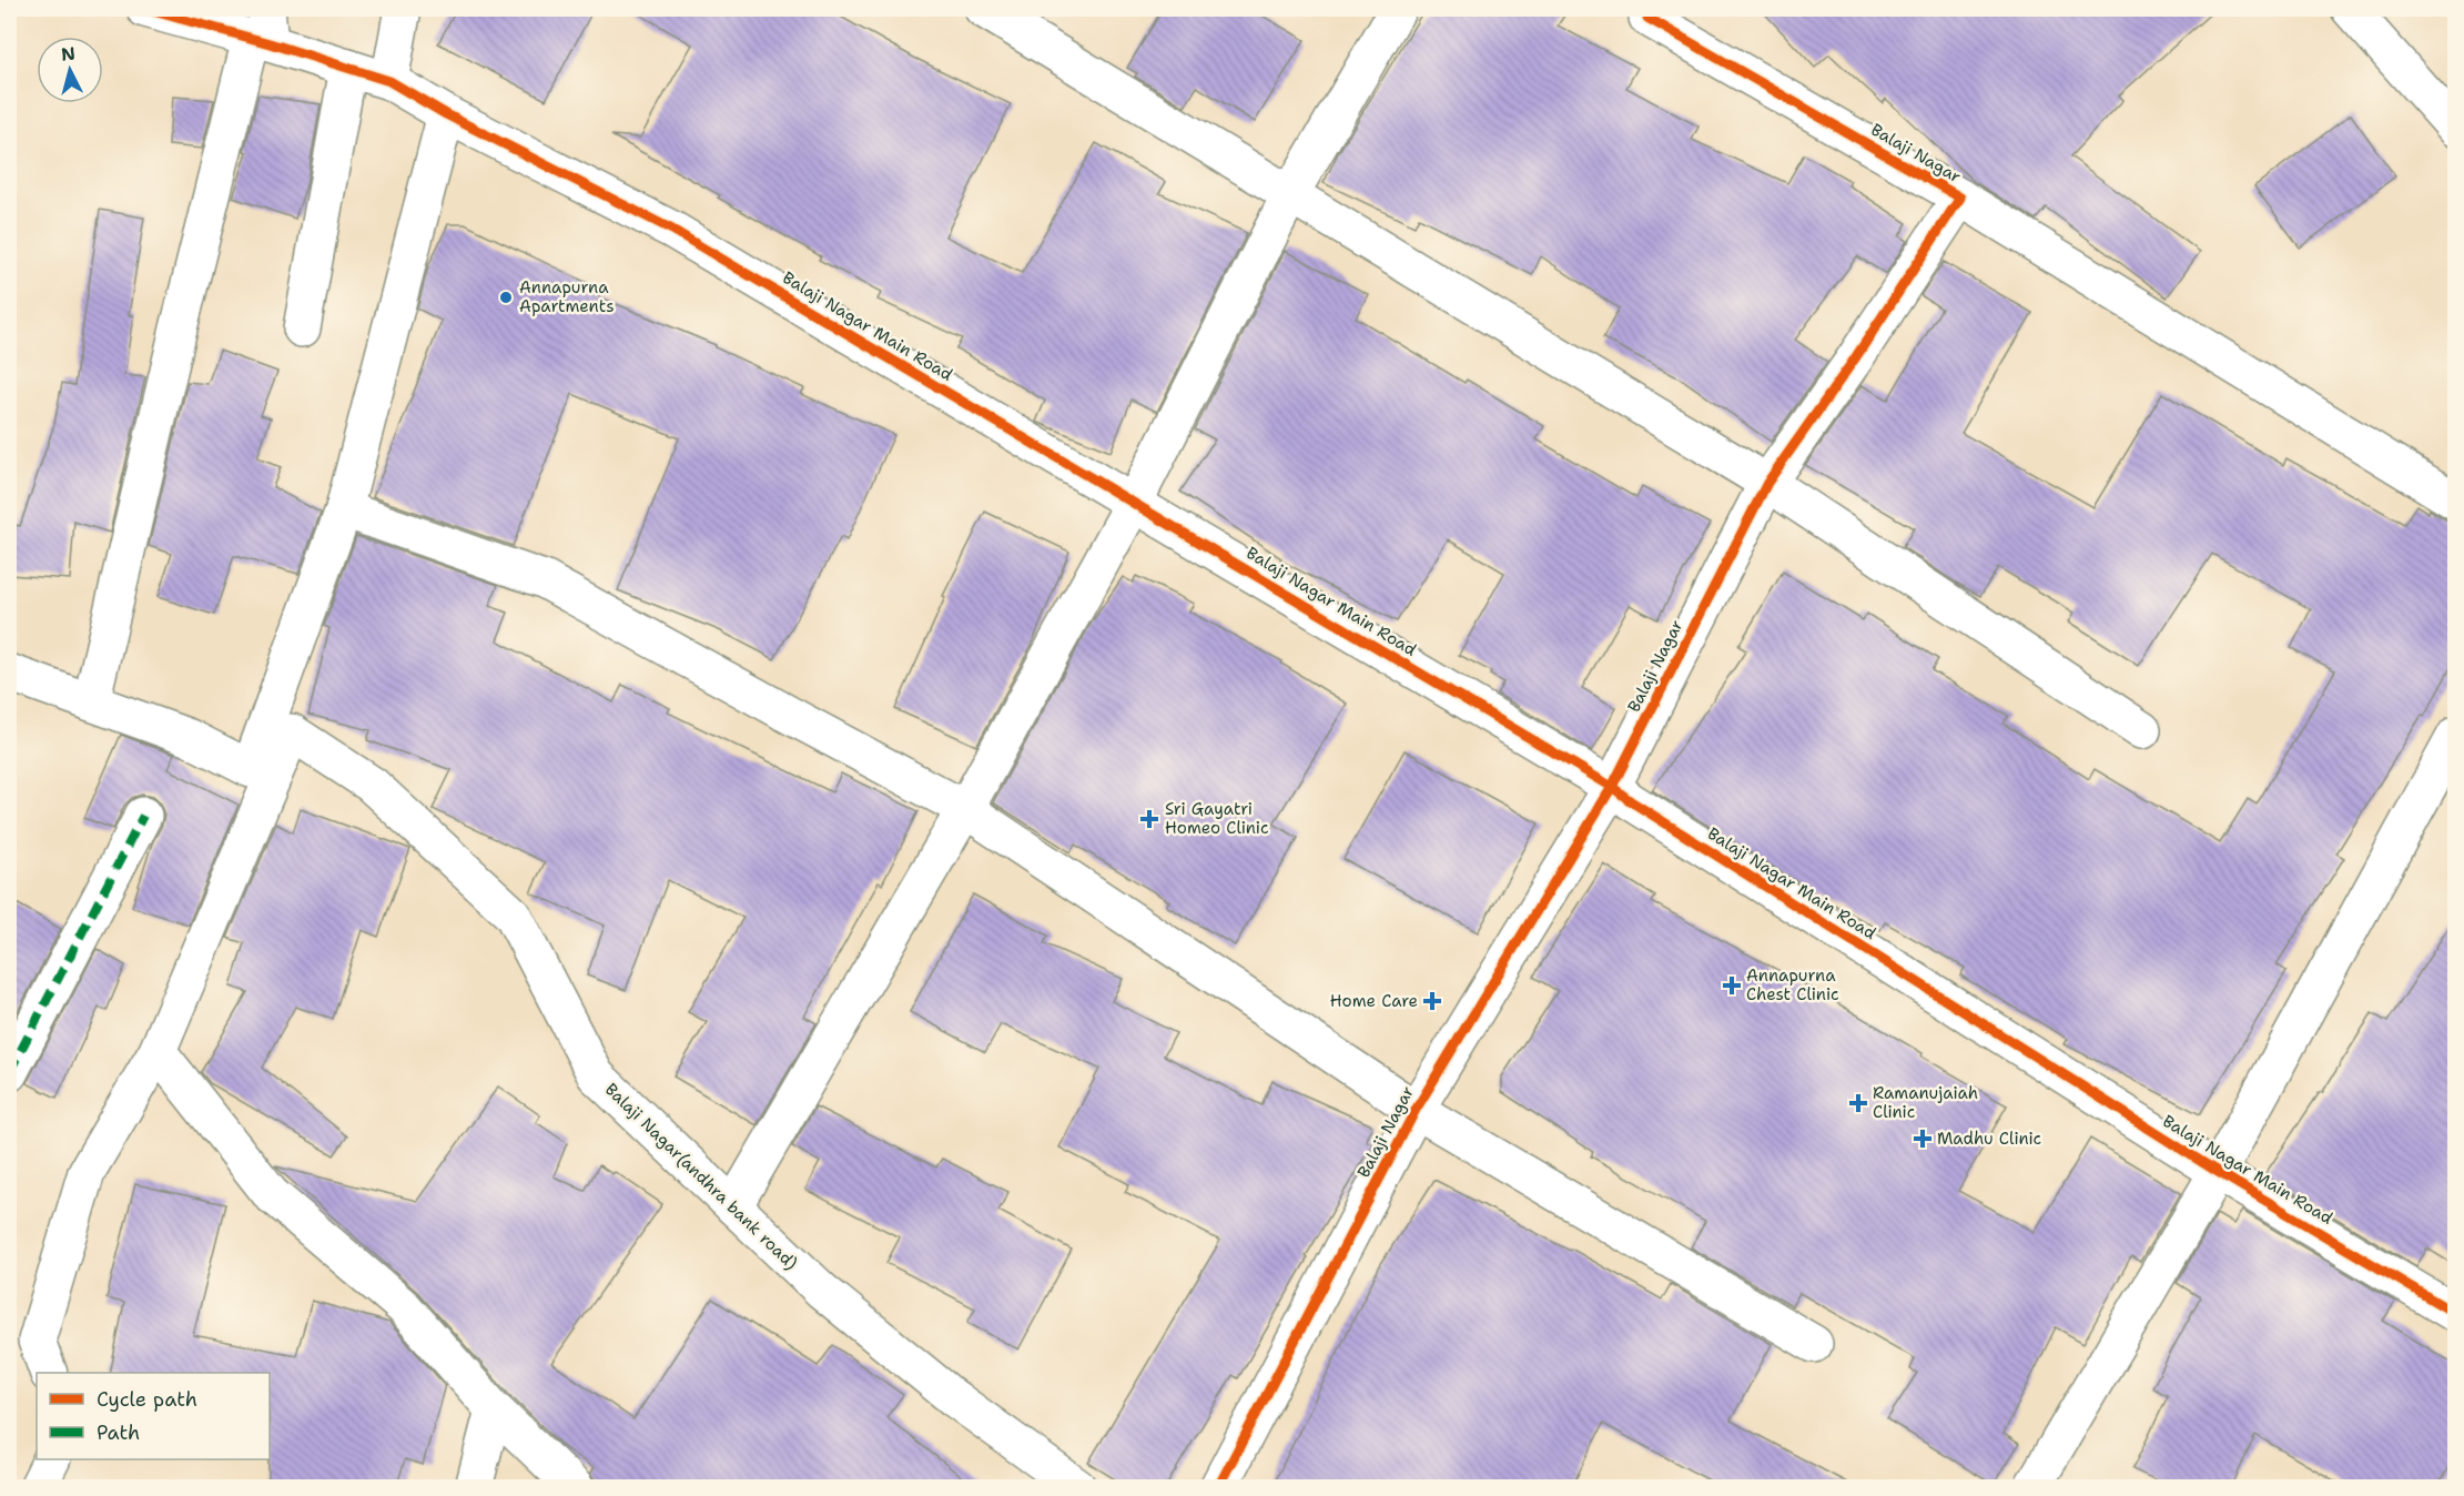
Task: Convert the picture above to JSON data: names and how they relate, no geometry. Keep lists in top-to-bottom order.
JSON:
{
  "streets": {
    "street": ["Balaji Nagar", "Balaji Nagar Main Road", "Balaji Nagar(andhra bank road)"]
  },
  "crossings": [
    ["Balaji Nagar", "Balaji Nagar Main Road"]
  ],
  "places": {
    "other": ["Annapurna Apartments"],
    "health": [
      "Sri Gayatri Homeo Clinic",
      "Annapurna Chest Clinic",
      "Home Care",
      "Ramanujaiah Clinic",
      "Madhu Clinic"
    ]
  },
  "legend": ["Cycle path", "Path"],
  "north": "top"
}
